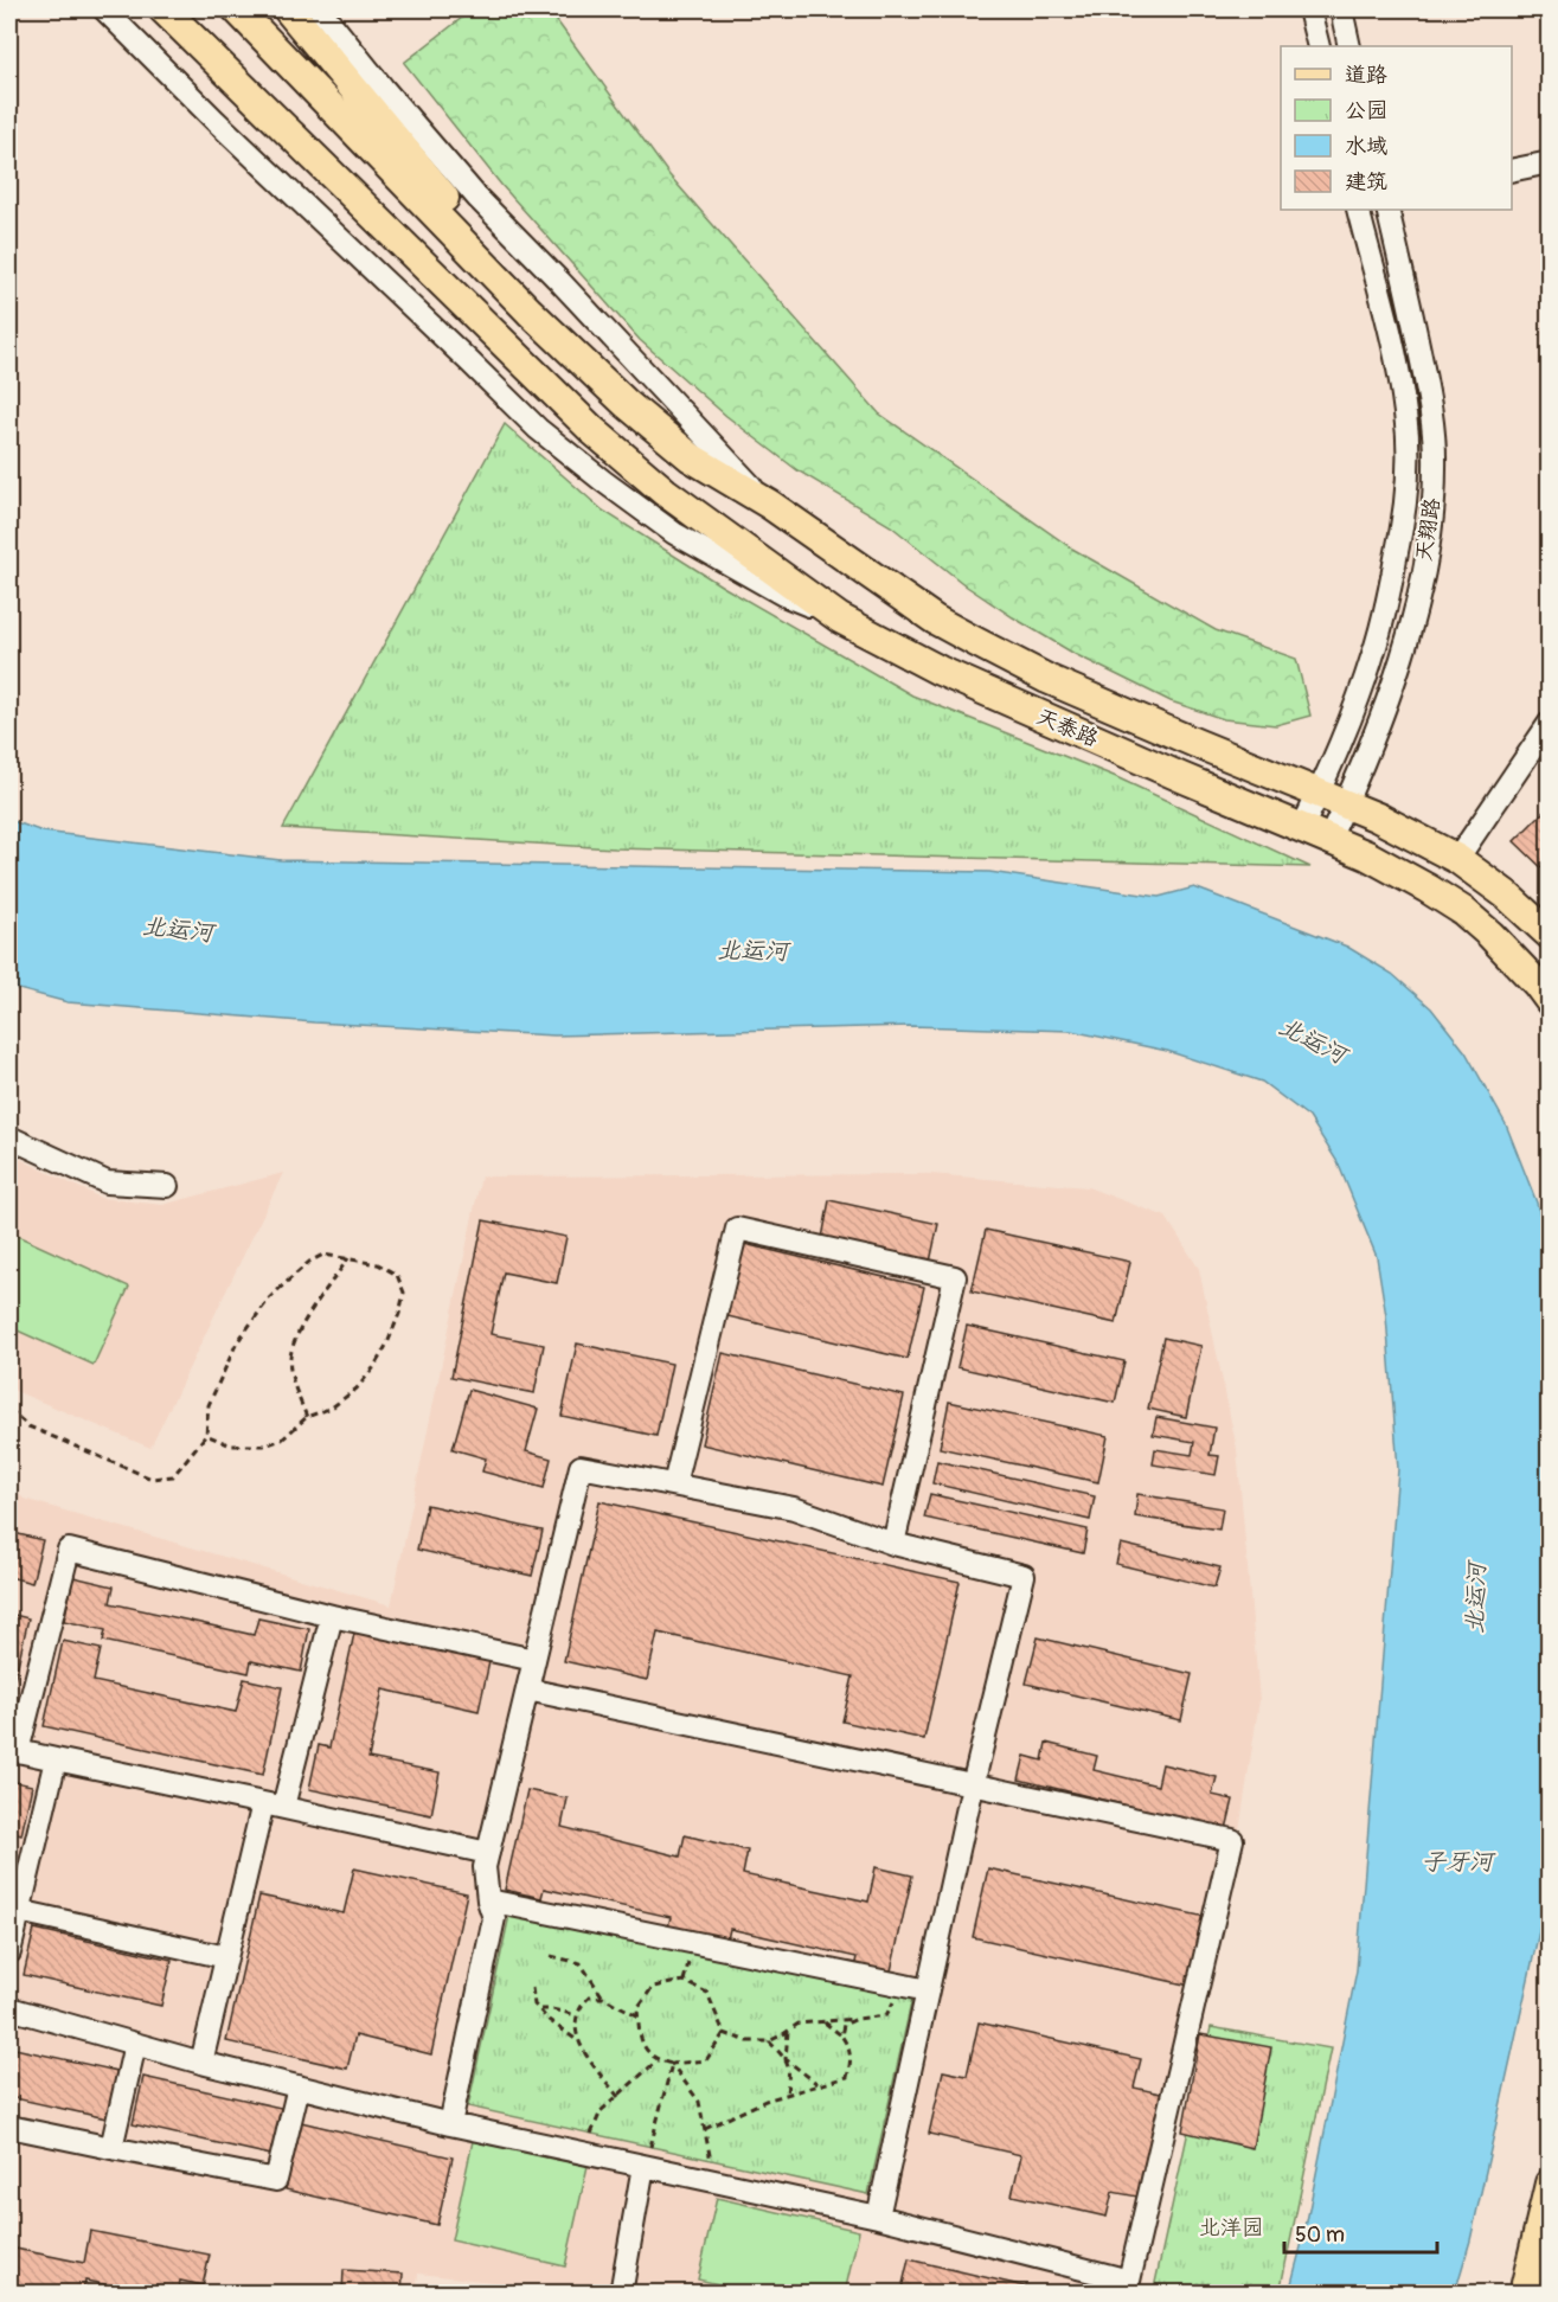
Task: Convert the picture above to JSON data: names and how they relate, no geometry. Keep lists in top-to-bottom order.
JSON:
{
  "streets": {
    "main road": ["天泰路"],
    "street": ["天翔路"]
  },
  "crossings": [
    ["天翔路", "天泰路"]
  ],
  "water": ["北运河", "子牙河"],
  "parks": ["北洋园"],
  "legend": [
    "道路",
    "公园",
    "水域",
    "建筑"
  ],
  "scale_bar": "50 m"
}
